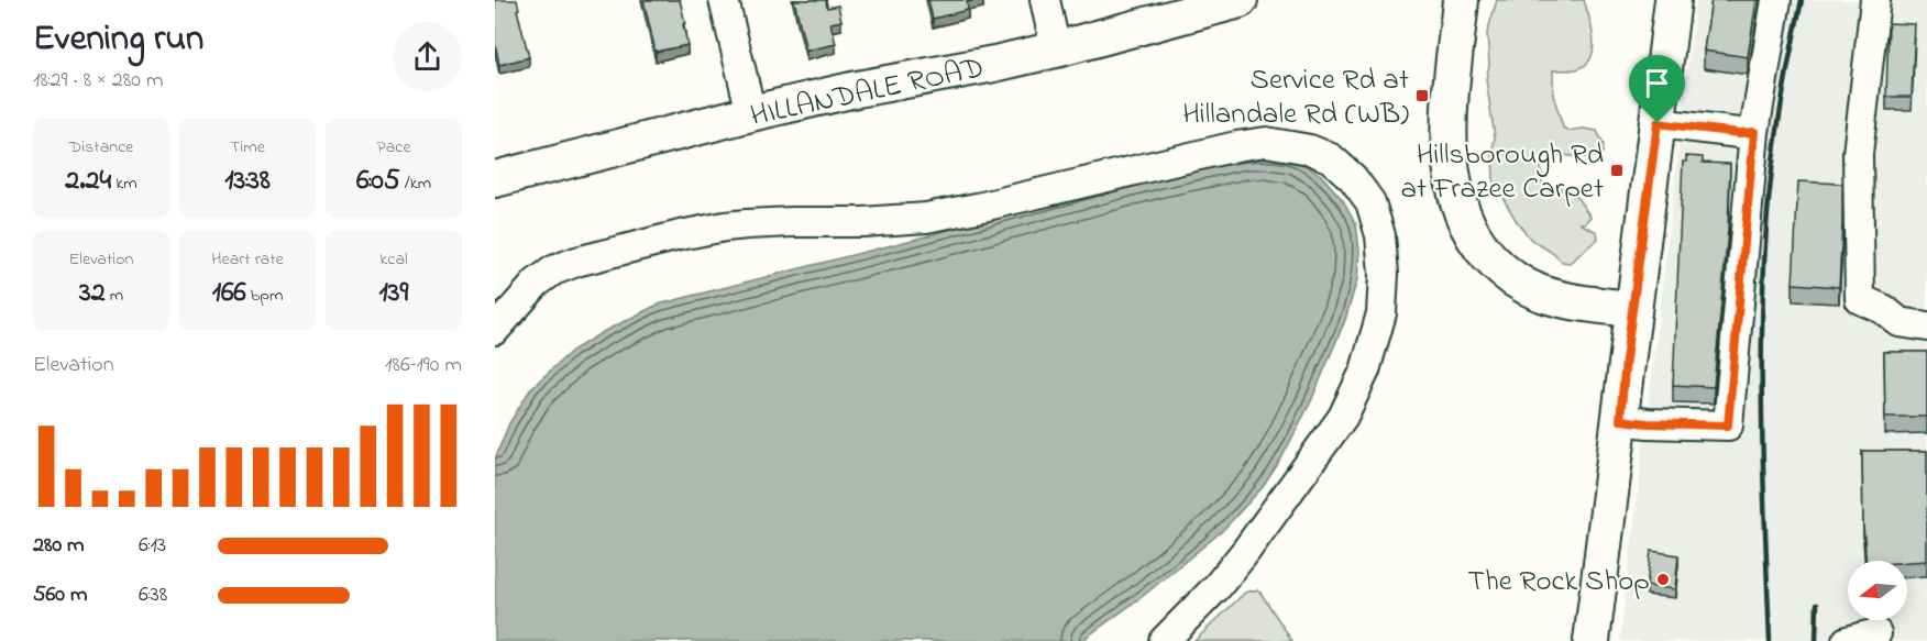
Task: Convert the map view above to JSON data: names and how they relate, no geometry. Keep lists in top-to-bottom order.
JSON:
{
  "streets": {
    "main road": ["HILLANDALE ROAD"]
  },
  "places": {
    "transit": ["Service Rd at Hillandale Rd (WB)", "Hillsborough Rd at Frazee Carpet"],
    "other": ["The Rock Shop"]
  },
  "north": "left",
  "page": {
    "heading": ["Evening run", "18:29 · 8 × 280 m"],
    "stats": [
      ["Distance", "2.24 km"],
      ["Time", "13:38"],
      ["Pace", "6:05 /km"],
      ["Elevation", "32 m"],
      ["Heart rate", "166 bpm"],
      ["kcal", "139"]
    ],
    "chart": ["Elevation", "186–190 m"],
    "list": [
      {
        "name": "280 m",
        "note": "6:13"
      },
      {
        "name": "560 m",
        "note": "6:38"
      }
    ]
  }
}
